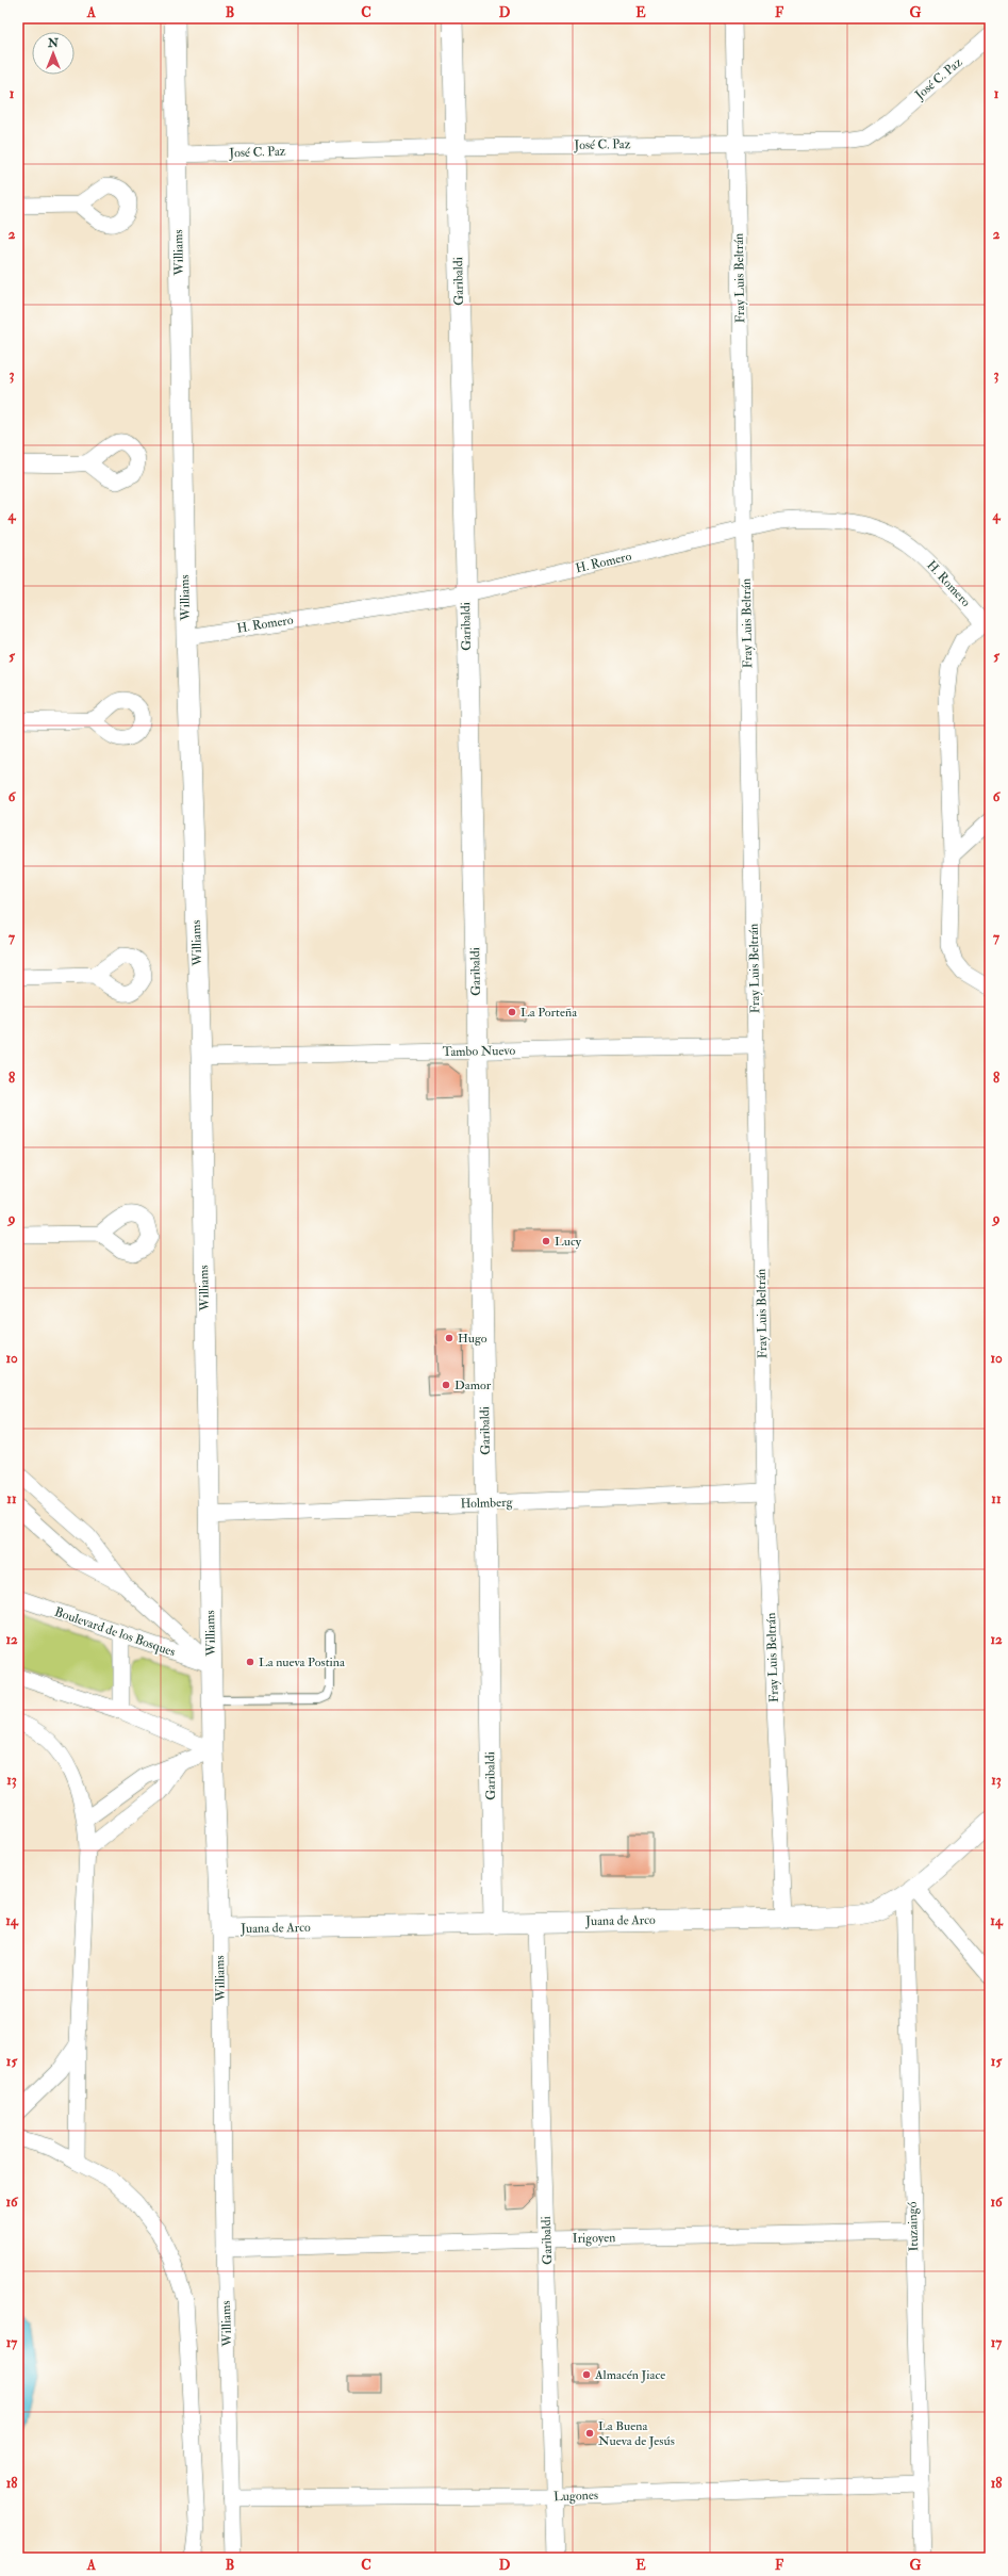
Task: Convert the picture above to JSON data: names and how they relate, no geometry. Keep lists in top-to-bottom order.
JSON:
{
  "streets": {
    "street": [
      "José C. Paz",
      "Williams",
      "Fray Luis Beltrán",
      "Garibaldi",
      "H. Romero",
      "Tambo Nuevo",
      "Holmberg",
      "Boulevard de los Bosques",
      "Juana de Arco",
      "Ituzaingó",
      "Irigoyen",
      "Lugones"
    ]
  },
  "crossings": [
    ["José C. Paz", "Williams"],
    ["José C. Paz", "Fray Luis Beltrán"],
    ["José C. Paz", "Garibaldi"],
    ["Williams", "H. Romero"],
    ["Williams", "Tambo Nuevo"],
    ["Williams", "Holmberg"],
    ["Williams", "Boulevard de los Bosques"],
    ["Williams", "Juana de Arco"],
    ["Williams", "Irigoyen"],
    ["Williams", "Lugones"],
    ["Fray Luis Beltrán", "H. Romero"],
    ["Fray Luis Beltrán", "Tambo Nuevo"],
    ["Fray Luis Beltrán", "Holmberg"],
    ["Fray Luis Beltrán", "Juana de Arco"],
    ["Garibaldi", "H. Romero"],
    ["Garibaldi", "Tambo Nuevo"],
    ["Garibaldi", "Holmberg"],
    ["Garibaldi", "Juana de Arco"],
    ["Garibaldi", "Irigoyen"],
    ["Garibaldi", "Lugones"],
    ["Juana de Arco", "Ituzaingó"],
    ["Ituzaingó", "Irigoyen"],
    ["Ituzaingó", "Lugones"]
  ],
  "places": [
    "La Porteña",
    "Lucy",
    "Hugo",
    "Damor",
    "La nueva Postina",
    "Almacén Jiace",
    "La Buena Nueva de Jesús"
  ],
  "north": "top",
  "grid": {
    "columns": [
      "A",
      "B",
      "C",
      "D",
      "E",
      "F",
      "G"
    ],
    "rows": [
      "1",
      "2",
      "3",
      "4",
      "5",
      "6",
      "7",
      "8",
      "9",
      "10",
      "11",
      "12",
      "13",
      "14",
      "15",
      "16",
      "17",
      "18"
    ]
  }
}
